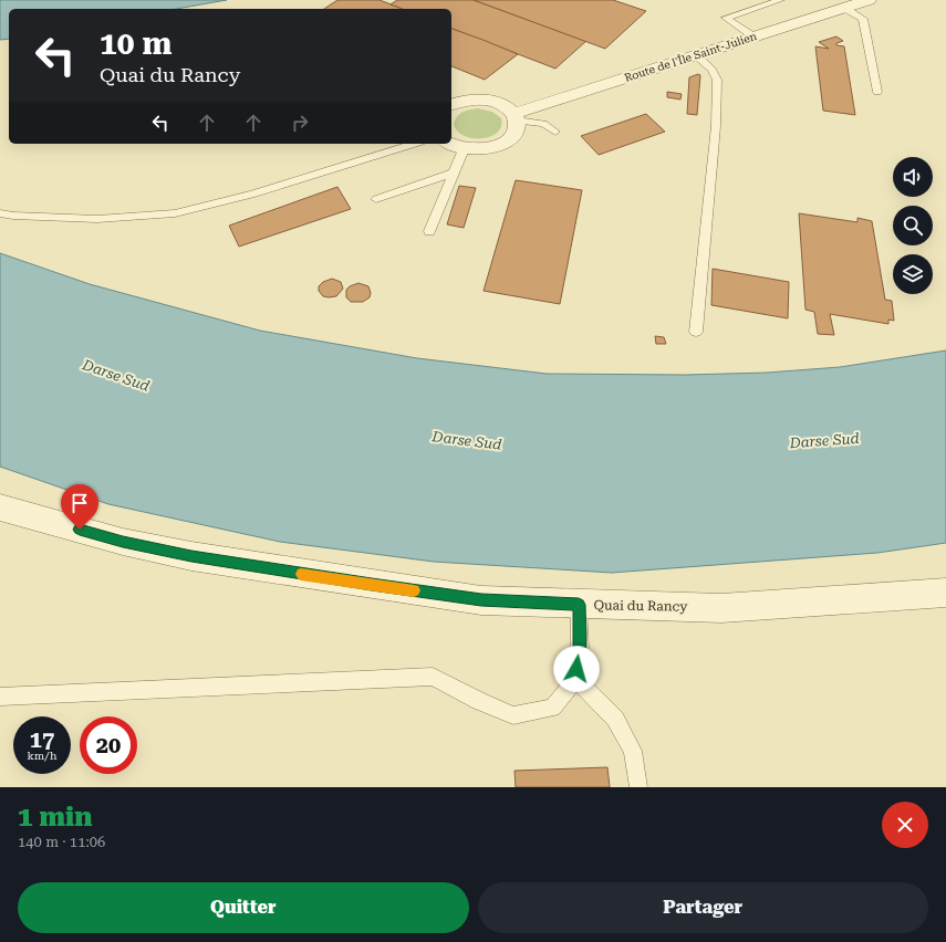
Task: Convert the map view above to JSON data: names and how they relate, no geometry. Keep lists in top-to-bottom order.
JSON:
{
  "streets": {
    "street": ["Route de l'Île Saint-Julien", "Quai du Rancy"]
  },
  "water": ["Darse Sud"],
  "page": {
    "turn": ["10 m", "Quai du Rancy"],
    "speed": "17 km/h",
    "limit": "20",
    "heading": ["1 min", "140 m · 11:06"],
    "buttons": ["Quitter", "Partager"]
  }
}
